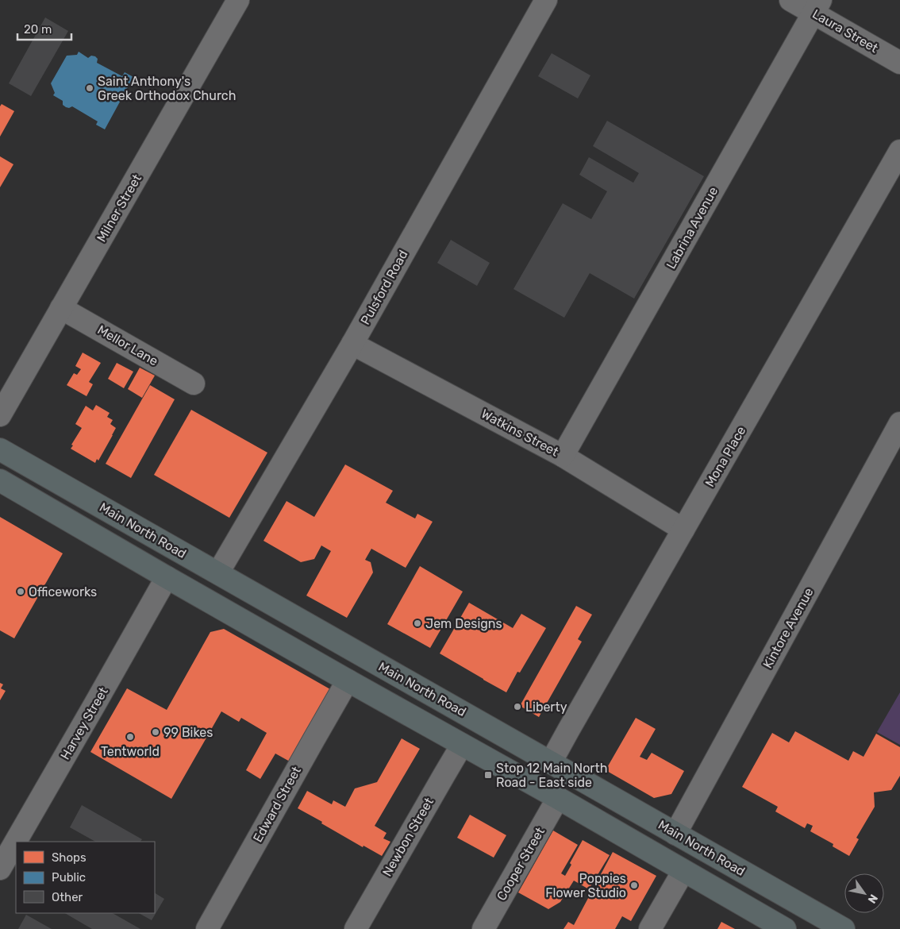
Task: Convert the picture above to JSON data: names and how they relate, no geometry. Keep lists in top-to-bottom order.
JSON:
{
  "streets": {
    "highway": ["Main North Road"],
    "street": [
      "Laura Street",
      "Milner Street",
      "Labrina Avenue",
      "Pulsford Road",
      "Mellor Lane",
      "Watkins Street",
      "Mona Place",
      "Kintore Avenue",
      "Harvey Street",
      "Edward Street",
      "Newbon Street",
      "Cooper Street"
    ]
  },
  "crossings": [
    ["Laura Street", "Labrina Avenue"],
    ["Milner Street", "Mellor Lane"],
    ["Labrina Avenue", "Watkins Street"],
    ["Pulsford Road", "Watkins Street"],
    ["Pulsford Road", "Main North Road"],
    ["Watkins Street", "Mona Place"],
    ["Mona Place", "Main North Road"],
    ["Main North Road", "Kintore Avenue"]
  ],
  "places": {
    "other": [
      "Saint Anthony's Greek Orthodox Church",
      "Officeworks",
      "Jem Designs",
      "Liberty",
      "99 Bikes",
      "Tentworld",
      "Poppies Flower Studio"
    ],
    "transit": ["Stop 12 Main North Road - East side"]
  },
  "legend": ["Shops", "Public", "Other"],
  "scale_bar": "20 m",
  "north": "bottom right"
}
